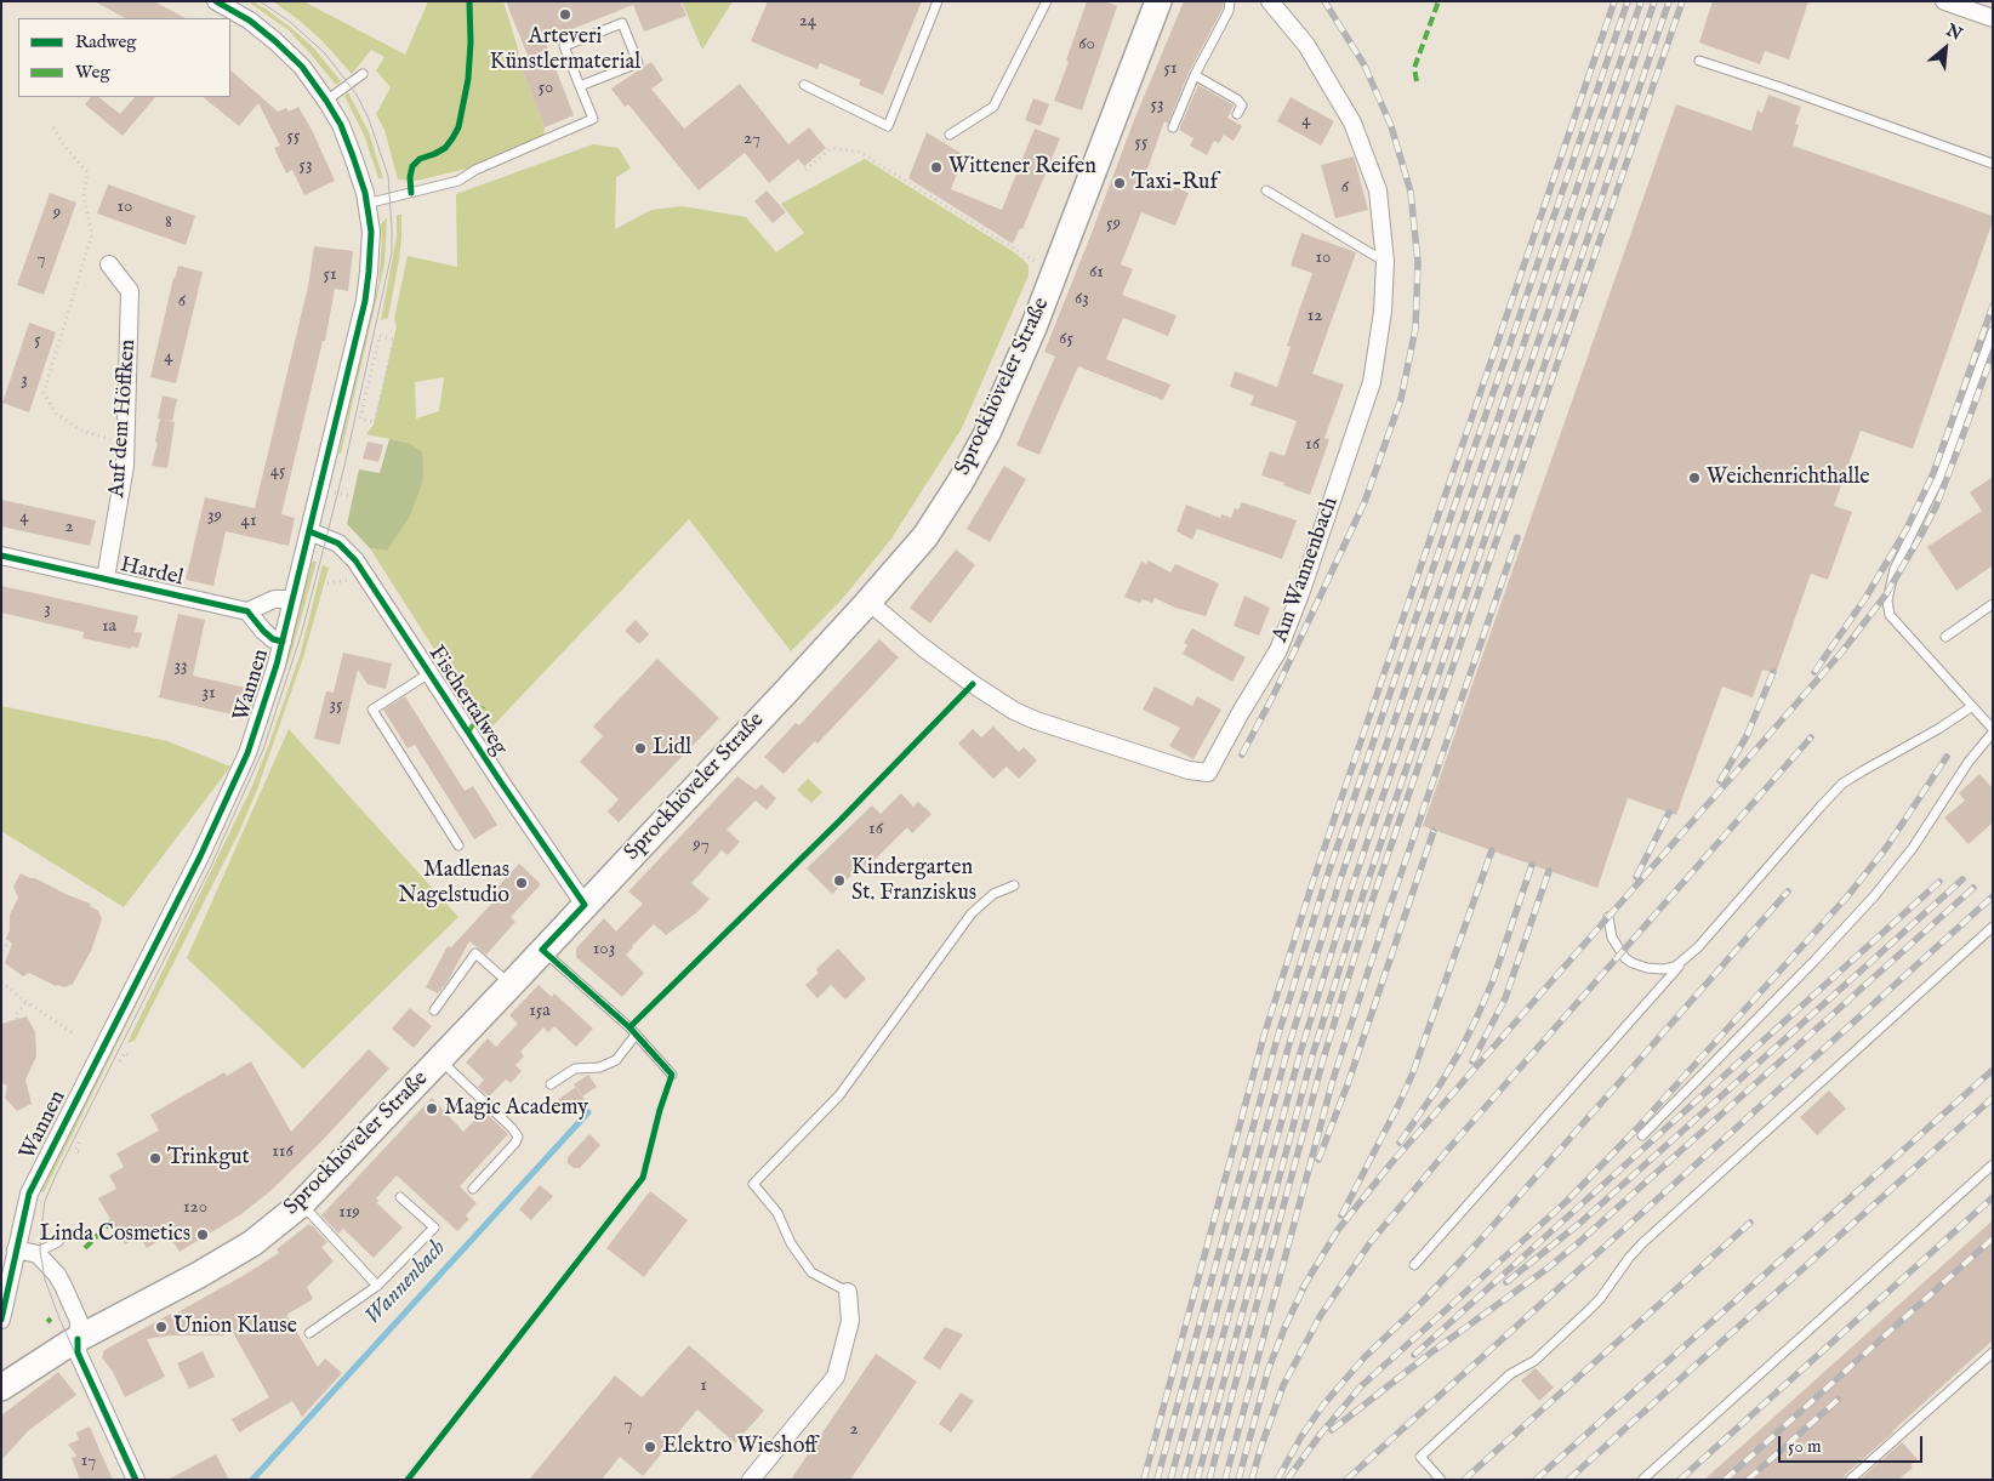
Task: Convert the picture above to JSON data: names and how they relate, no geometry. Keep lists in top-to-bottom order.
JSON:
{
  "streets": {
    "main road": ["Sprockhöveler Straße"],
    "street": [
      "Auf dem Höffken",
      "Am Wannenbach",
      "Hardel",
      "Wannen",
      "Fischertalweg"
    ]
  },
  "crossings": [
    ["Sprockhöveler Straße", "Am Wannenbach"],
    ["Sprockhöveler Straße", "Fischertalweg"],
    ["Auf dem Höffken", "Hardel"],
    ["Wannen", "Fischertalweg"]
  ],
  "water": ["Wannenbach"],
  "places": [
    "Arteveri Künstlermaterial",
    "Wittener Reifen",
    "Taxi-Ruf",
    "Weichenrichthalle",
    "Lidl",
    "Kindergarten St. Franziskus",
    "Madlenas Nagelstudio",
    "Magic Academy",
    "Trinkgut",
    "Linda Cosmetics",
    "Union Klause",
    "Elektro Wieshoff"
  ],
  "house_numbers": [
    "24",
    "60",
    "51",
    "50",
    "53",
    "4",
    "55",
    "27",
    "55",
    "53",
    "6",
    "10",
    "9",
    "8",
    "59",
    "10",
    "7",
    "61",
    "51",
    "63",
    "6",
    "12",
    "65",
    "5",
    "4",
    "3",
    "16",
    "45",
    "39",
    "4",
    "41",
    "2",
    "3",
    "1a",
    "33",
    "31",
    "35",
    "16",
    "97",
    "103",
    "15a",
    "116",
    "120",
    "119",
    "1",
    "7",
    "2",
    "17"
  ],
  "legend": ["Radweg", "Weg"],
  "scale_bar": "50 m",
  "north": "top right"
}
